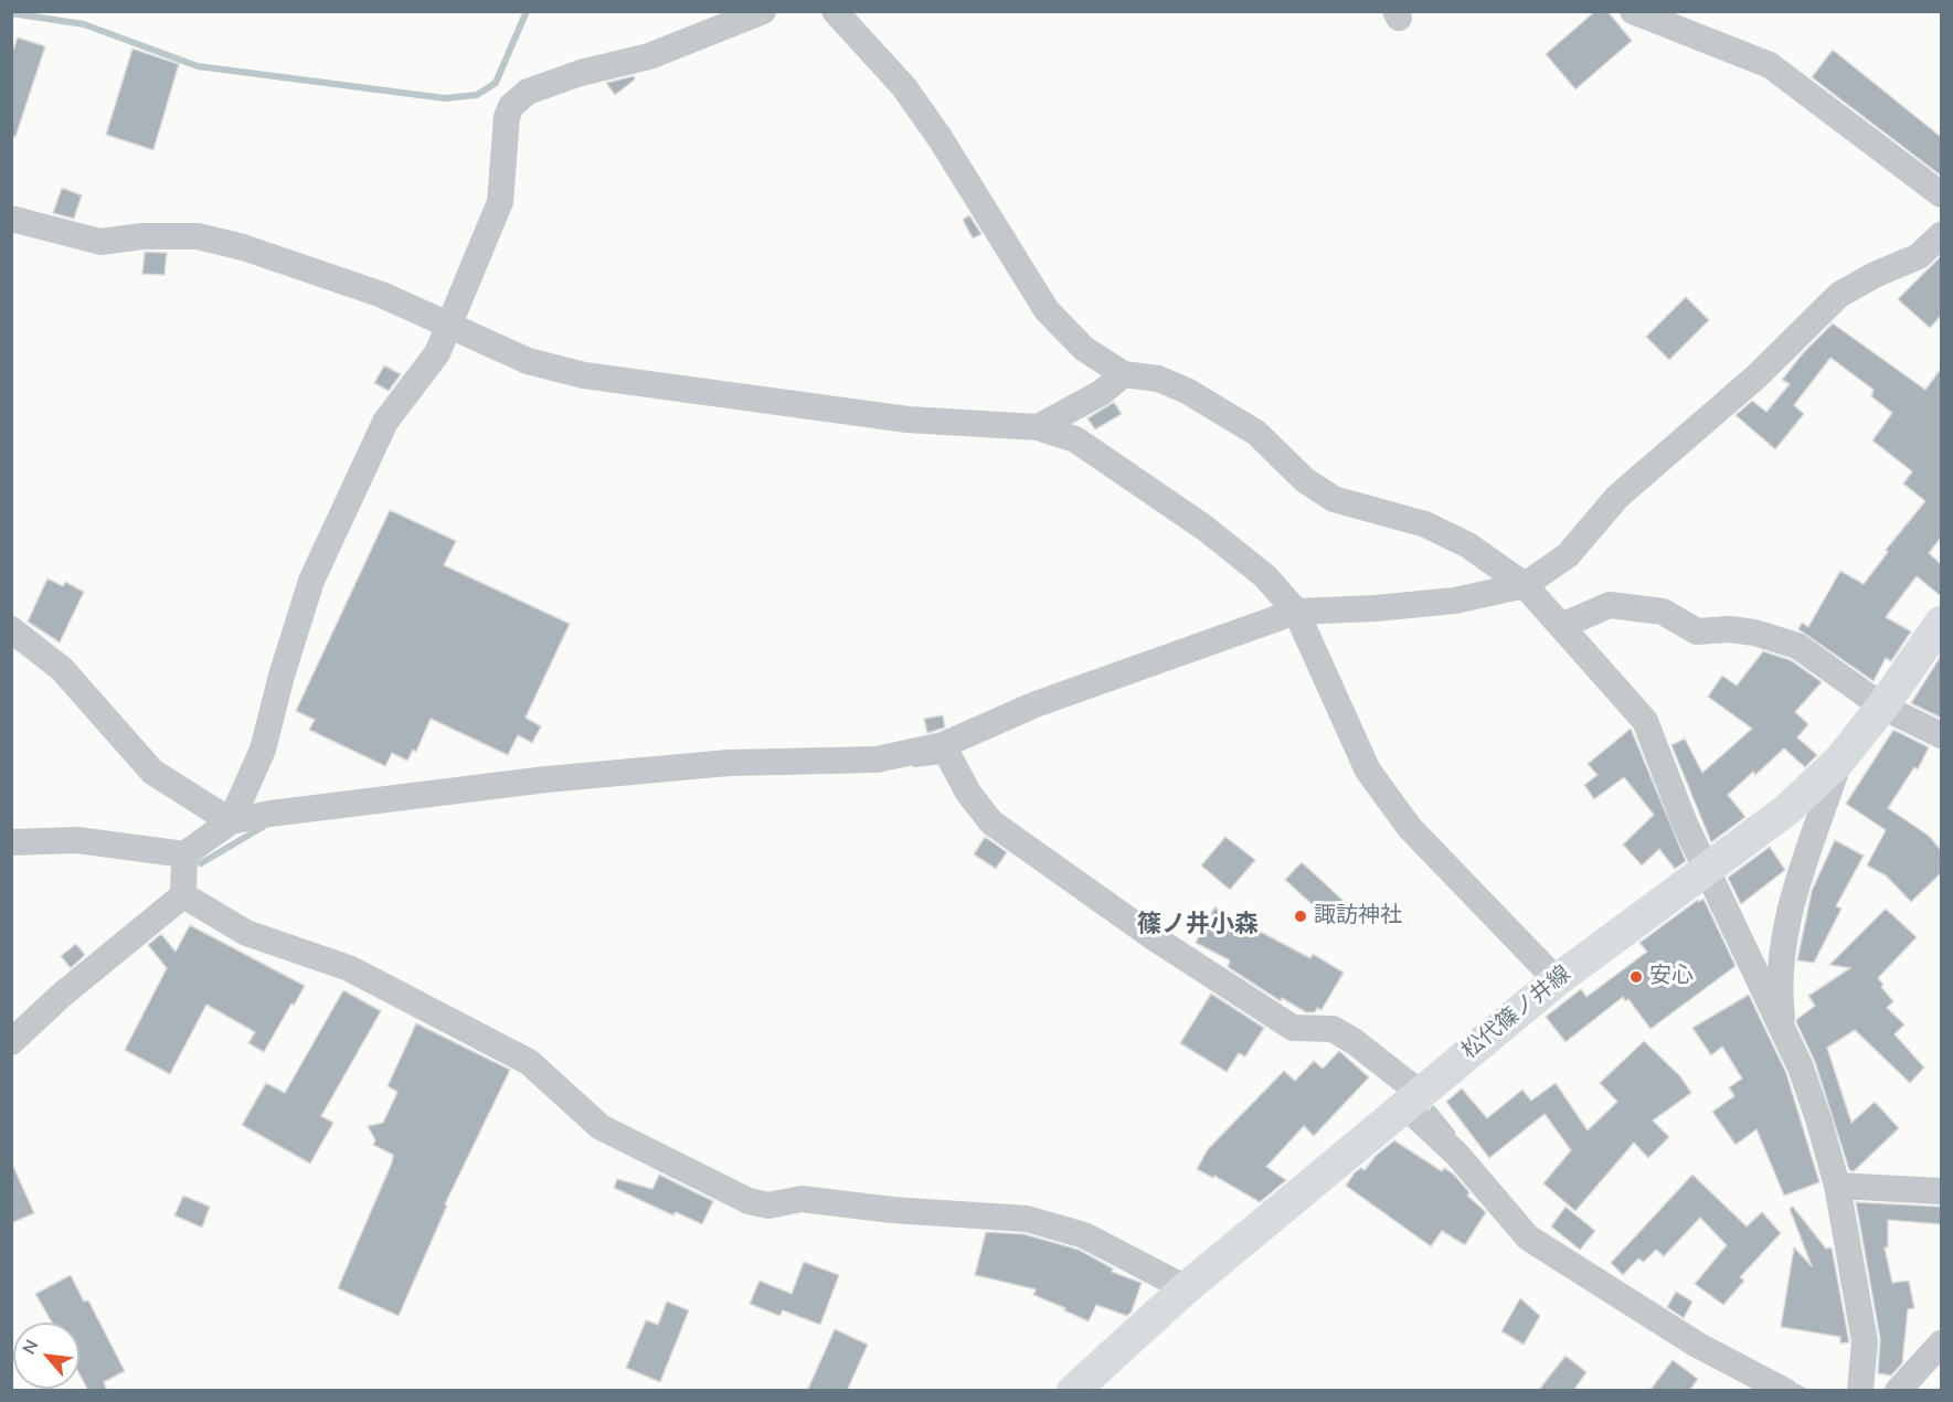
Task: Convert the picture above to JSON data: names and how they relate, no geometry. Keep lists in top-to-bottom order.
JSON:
{
  "streets": {
    "main road": ["松代篠ノ井線"]
  },
  "districts": ["篠ノ井小森"],
  "places": ["諏訪神社", "安心"],
  "north": "top left"
}
